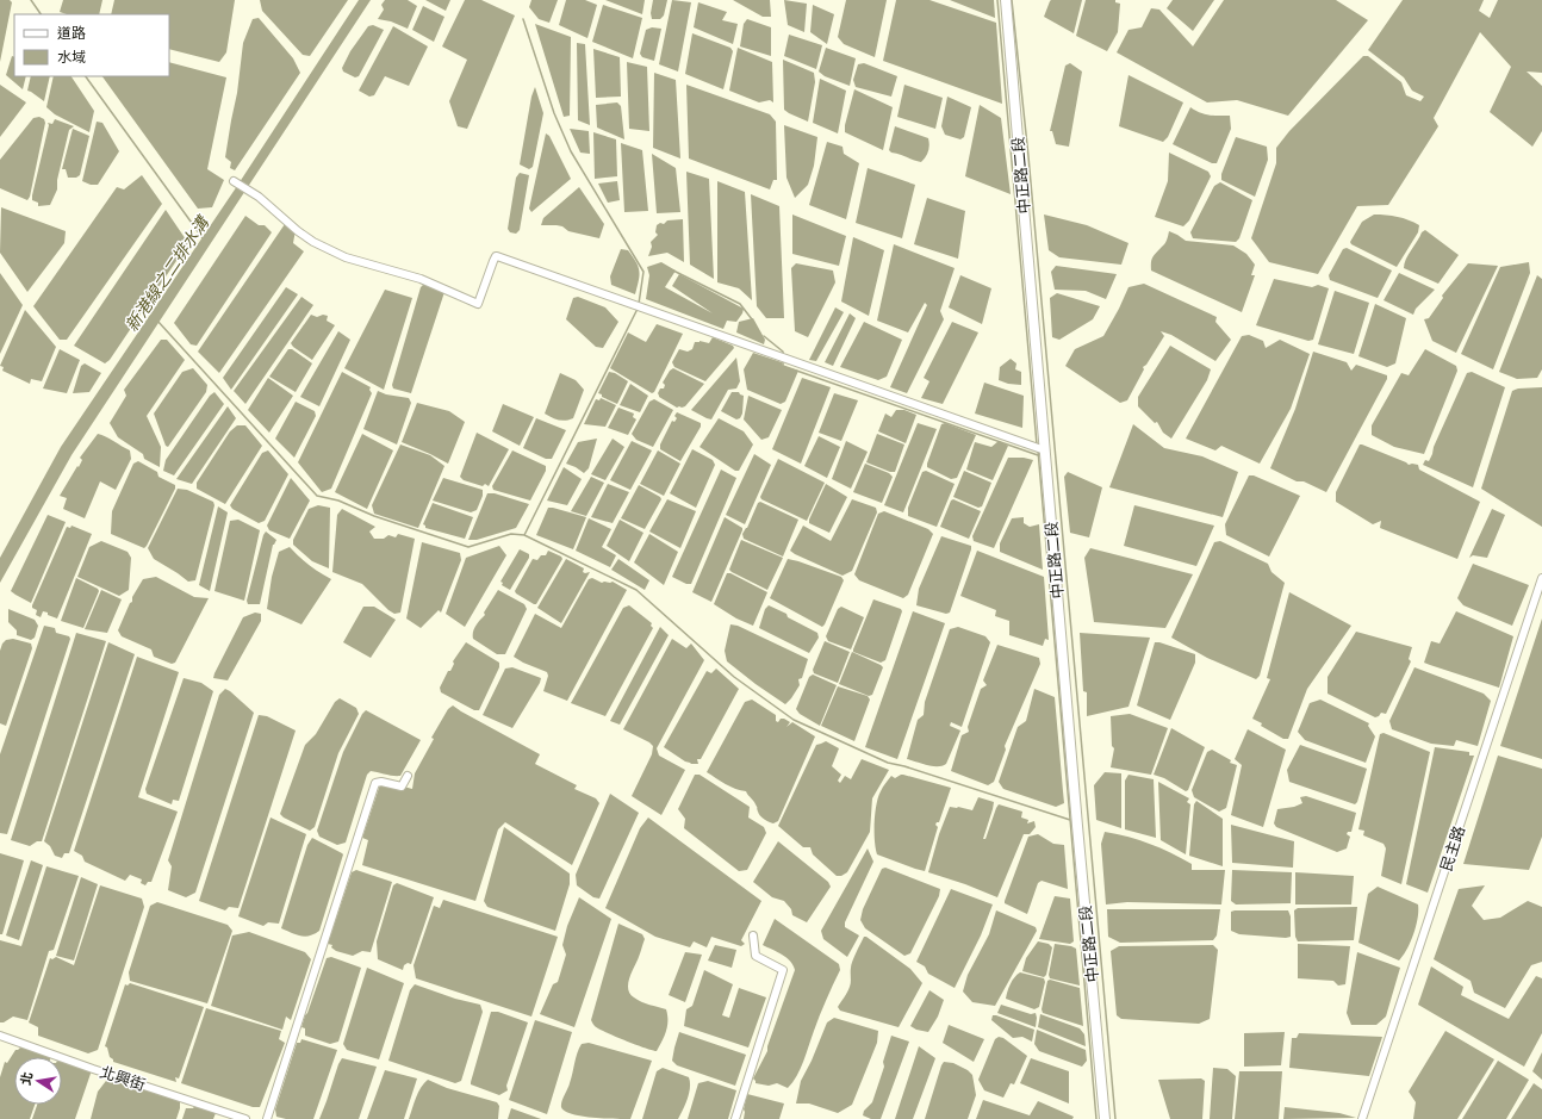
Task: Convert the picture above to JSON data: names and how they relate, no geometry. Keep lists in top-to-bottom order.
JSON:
{
  "streets": {
    "main road": ["中正路二段"],
    "street": ["民主路", "北興街"]
  },
  "water": ["新港線之二排水溝"],
  "legend": ["道路", "水域"],
  "north": "left"
}
